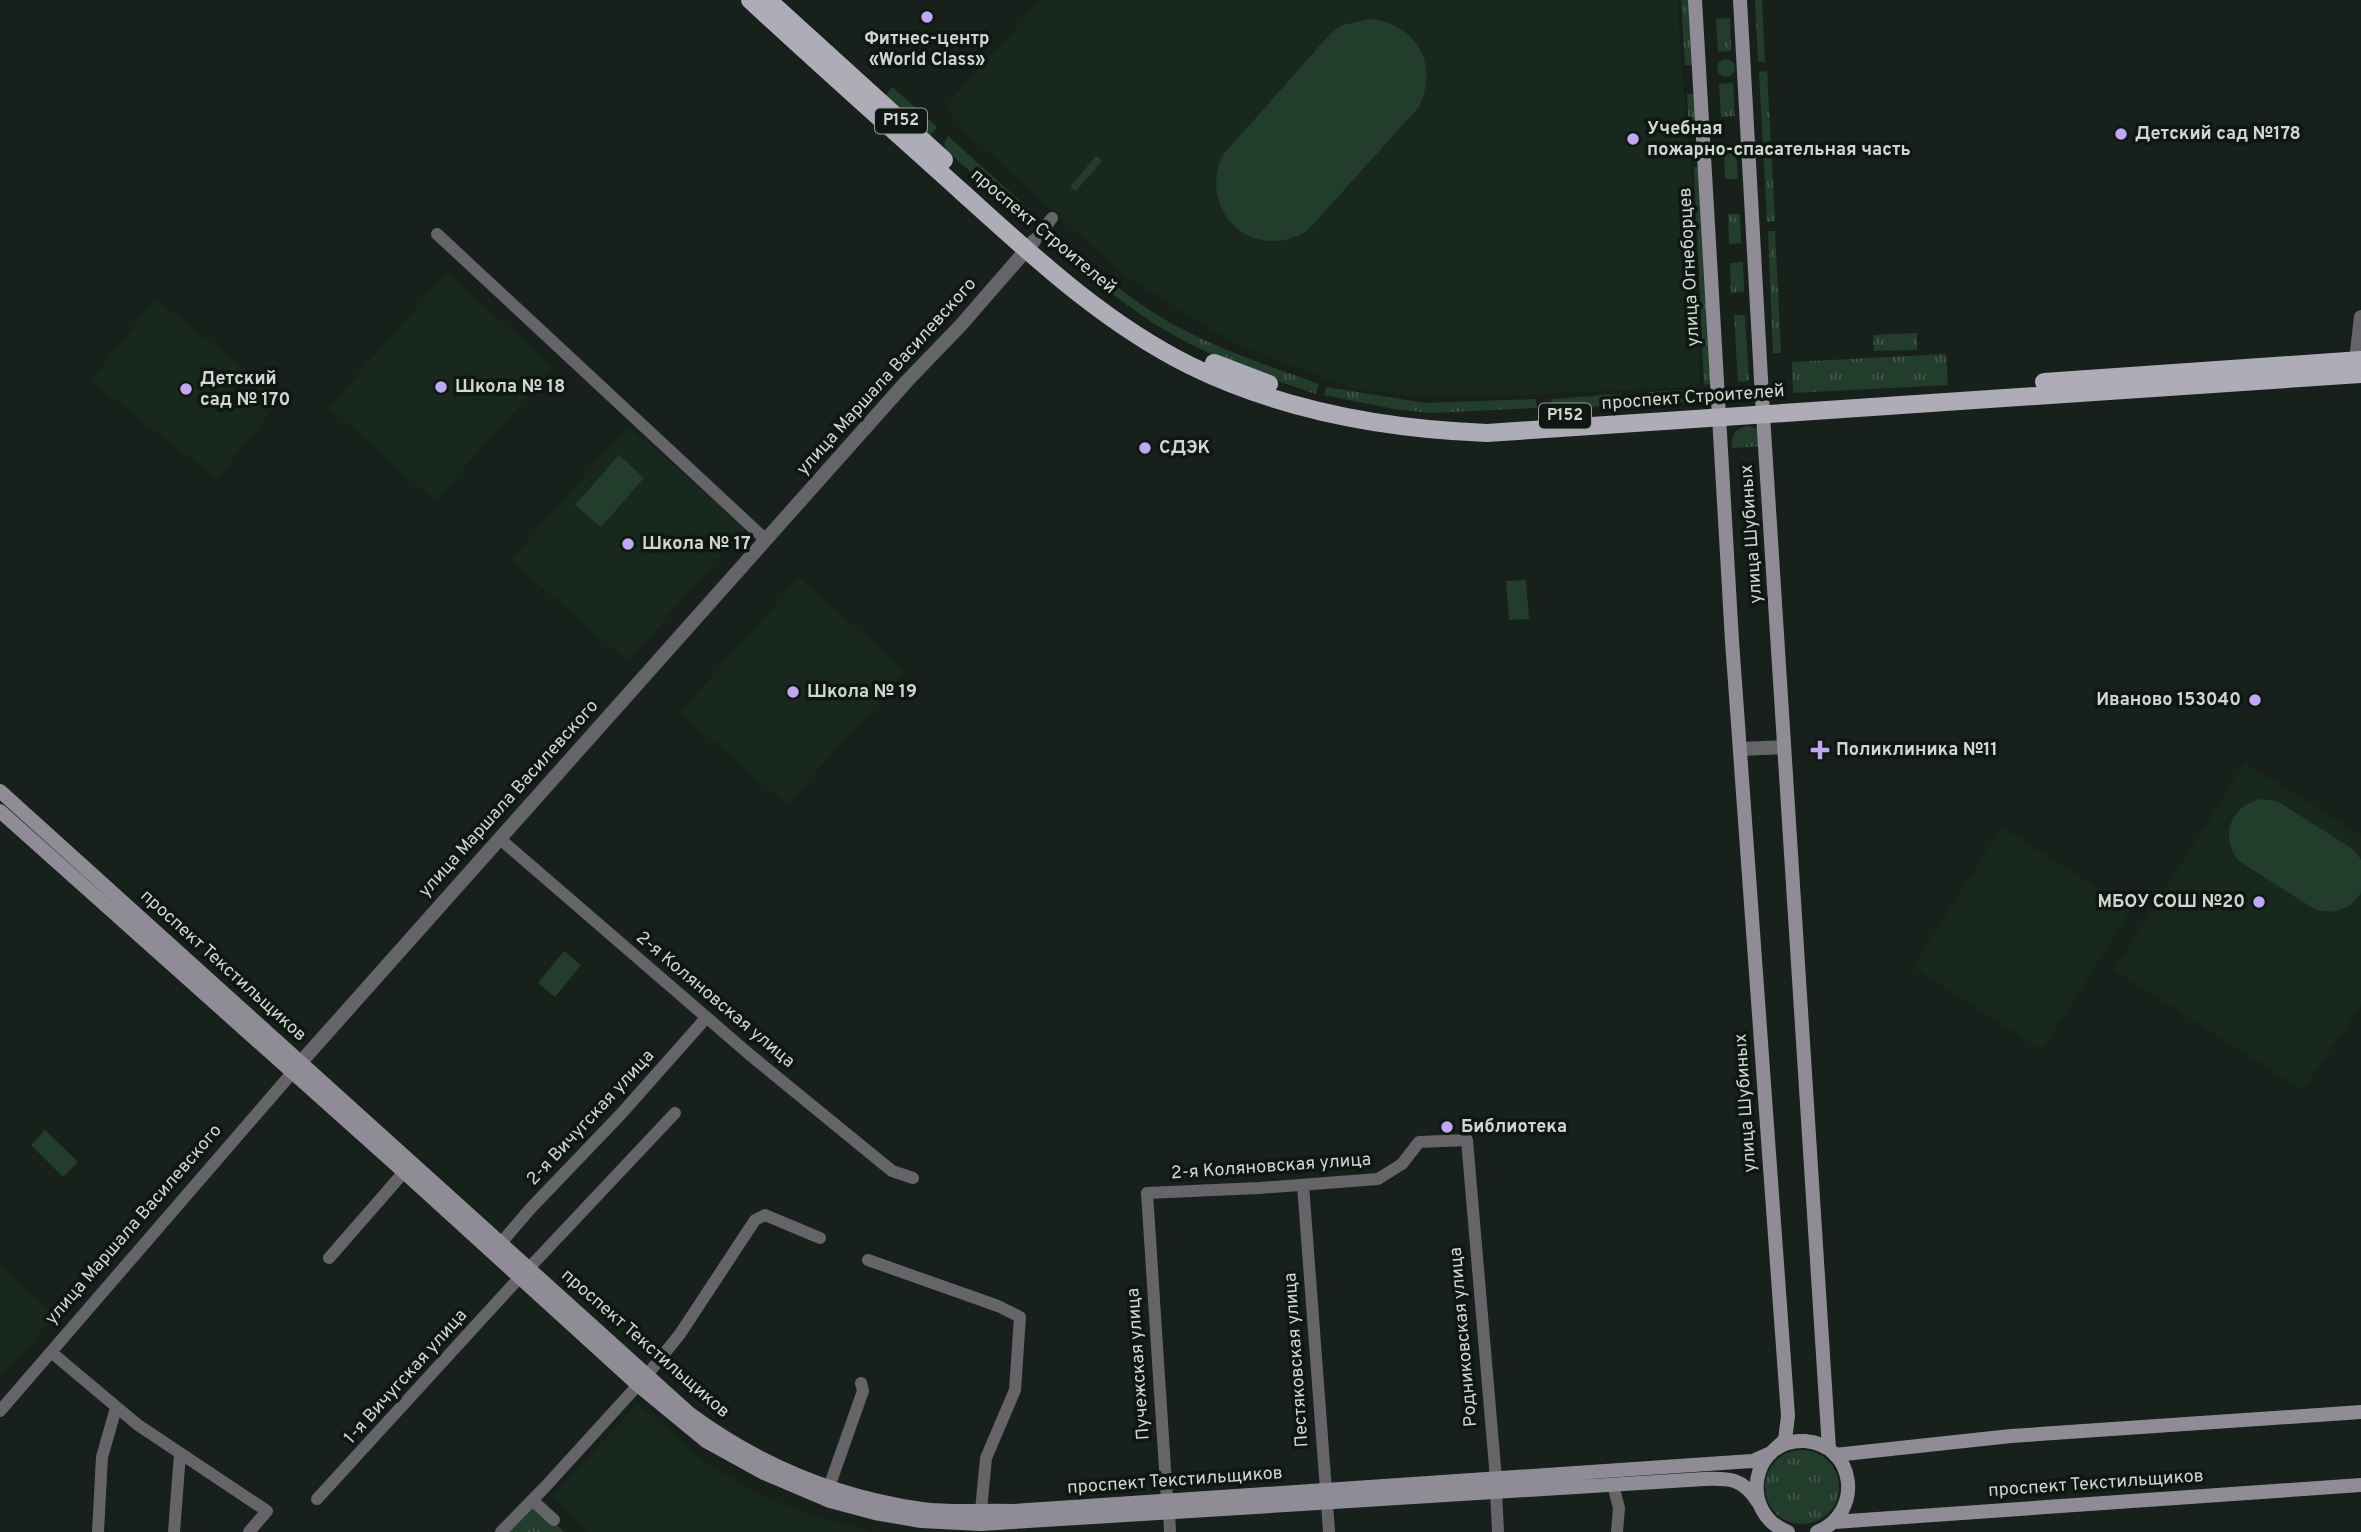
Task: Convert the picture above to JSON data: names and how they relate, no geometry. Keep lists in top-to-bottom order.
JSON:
{
  "streets": {
    "main road": [
      "Р152",
      "проспект Строителей",
      "улица Огнеборцев",
      "улица Шубиных",
      "проспект Текстильщиков"
    ],
    "street": [
      "улица Маршала Василевского",
      "2-я Коляновская улица",
      "2-я Вичугская улица",
      "Родниковская улица",
      "Пестяковская улица",
      "Пучежская улица",
      "1-я Вичугская улица"
    ]
  },
  "crossings": [
    ["проспект Строителей", "улица Огнеборцев"],
    ["проспект Строителей", "улица Маршала Василевского"],
    ["проспект Строителей", "улица Шубиных"],
    ["улица Огнеборцев", "улица Шубиных"],
    ["улица Маршала Василевского", "проспект Текстильщиков"],
    ["улица Маршала Василевского", "2-я Коляновская улица"],
    ["улица Шубиных", "проспект Текстильщиков"],
    ["проспект Текстильщиков", "2-я Вичугская улица"],
    ["проспект Текстильщиков", "Родниковская улица"],
    ["проспект Текстильщиков", "Пестяковская улица"],
    ["проспект Текстильщиков", "Пучежская улица"],
    ["проспект Текстильщиков", "1-я Вичугская улица"],
    ["2-я Коляновская улица", "2-я Вичугская улица"],
    ["2-я Коляновская улица", "Родниковская улица"],
    ["2-я Коляновская улица", "Пестяковская улица"],
    ["2-я Коляновская улица", "Пучежская улица"]
  ],
  "places": {
    "other": [
      "Фитнес-центр «World Class»",
      "Детский сад №178",
      "Учебная пожарно-спасательная часть",
      "Школа № 18",
      "Детский сад № 170",
      "СДЭК",
      "Школа № 17",
      "Школа № 19",
      "Иваново 153040",
      "МБОУ СОШ №20",
      "Библиотека"
    ],
    "health": ["Поликлиника №11"]
  }
}
